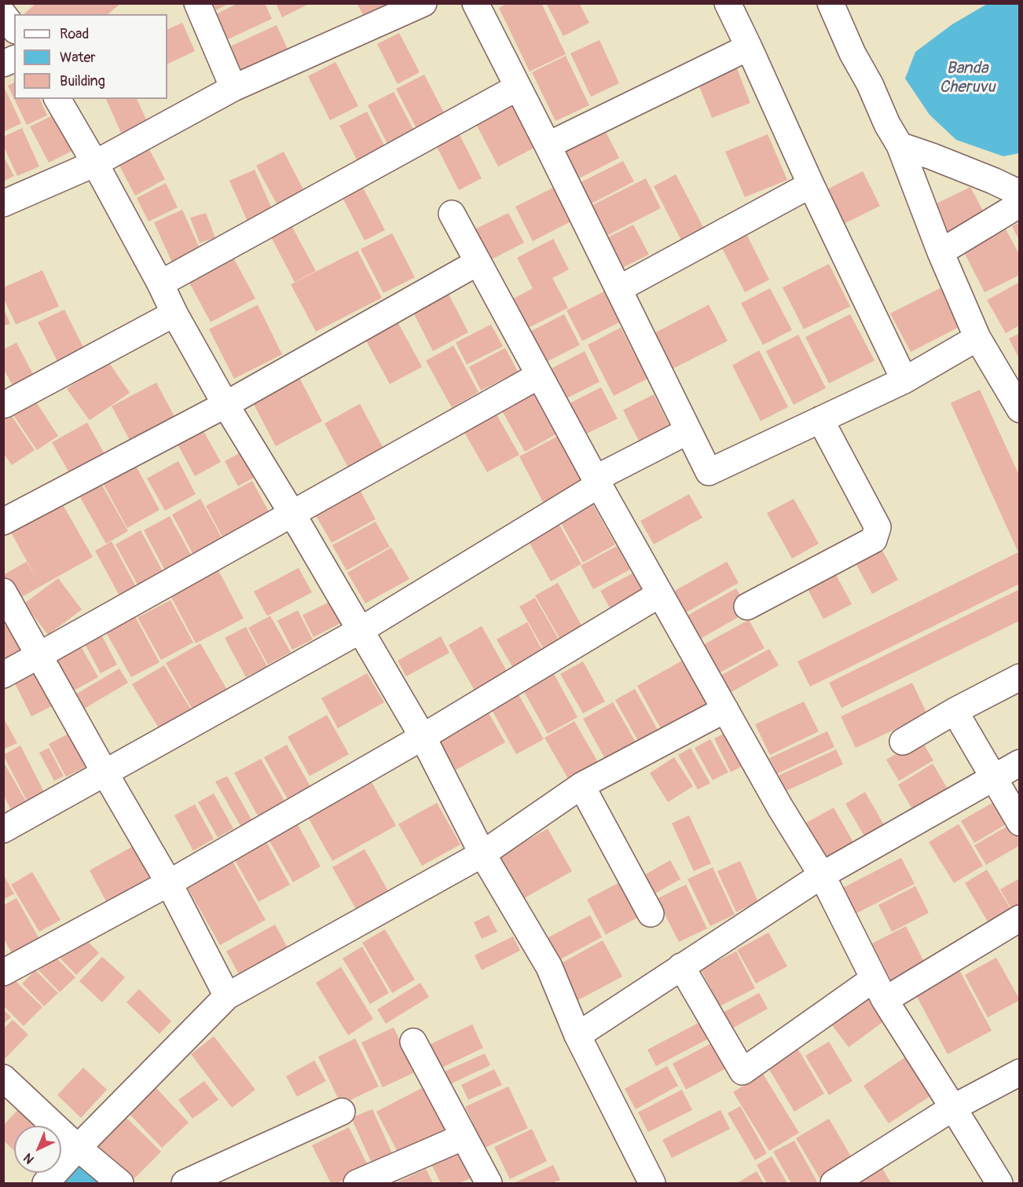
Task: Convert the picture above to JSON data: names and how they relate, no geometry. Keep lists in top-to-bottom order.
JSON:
{
  "water": ["Banda Cheruvu"],
  "legend": ["Road", "Water", "Building"],
  "north": "bottom left"
}
